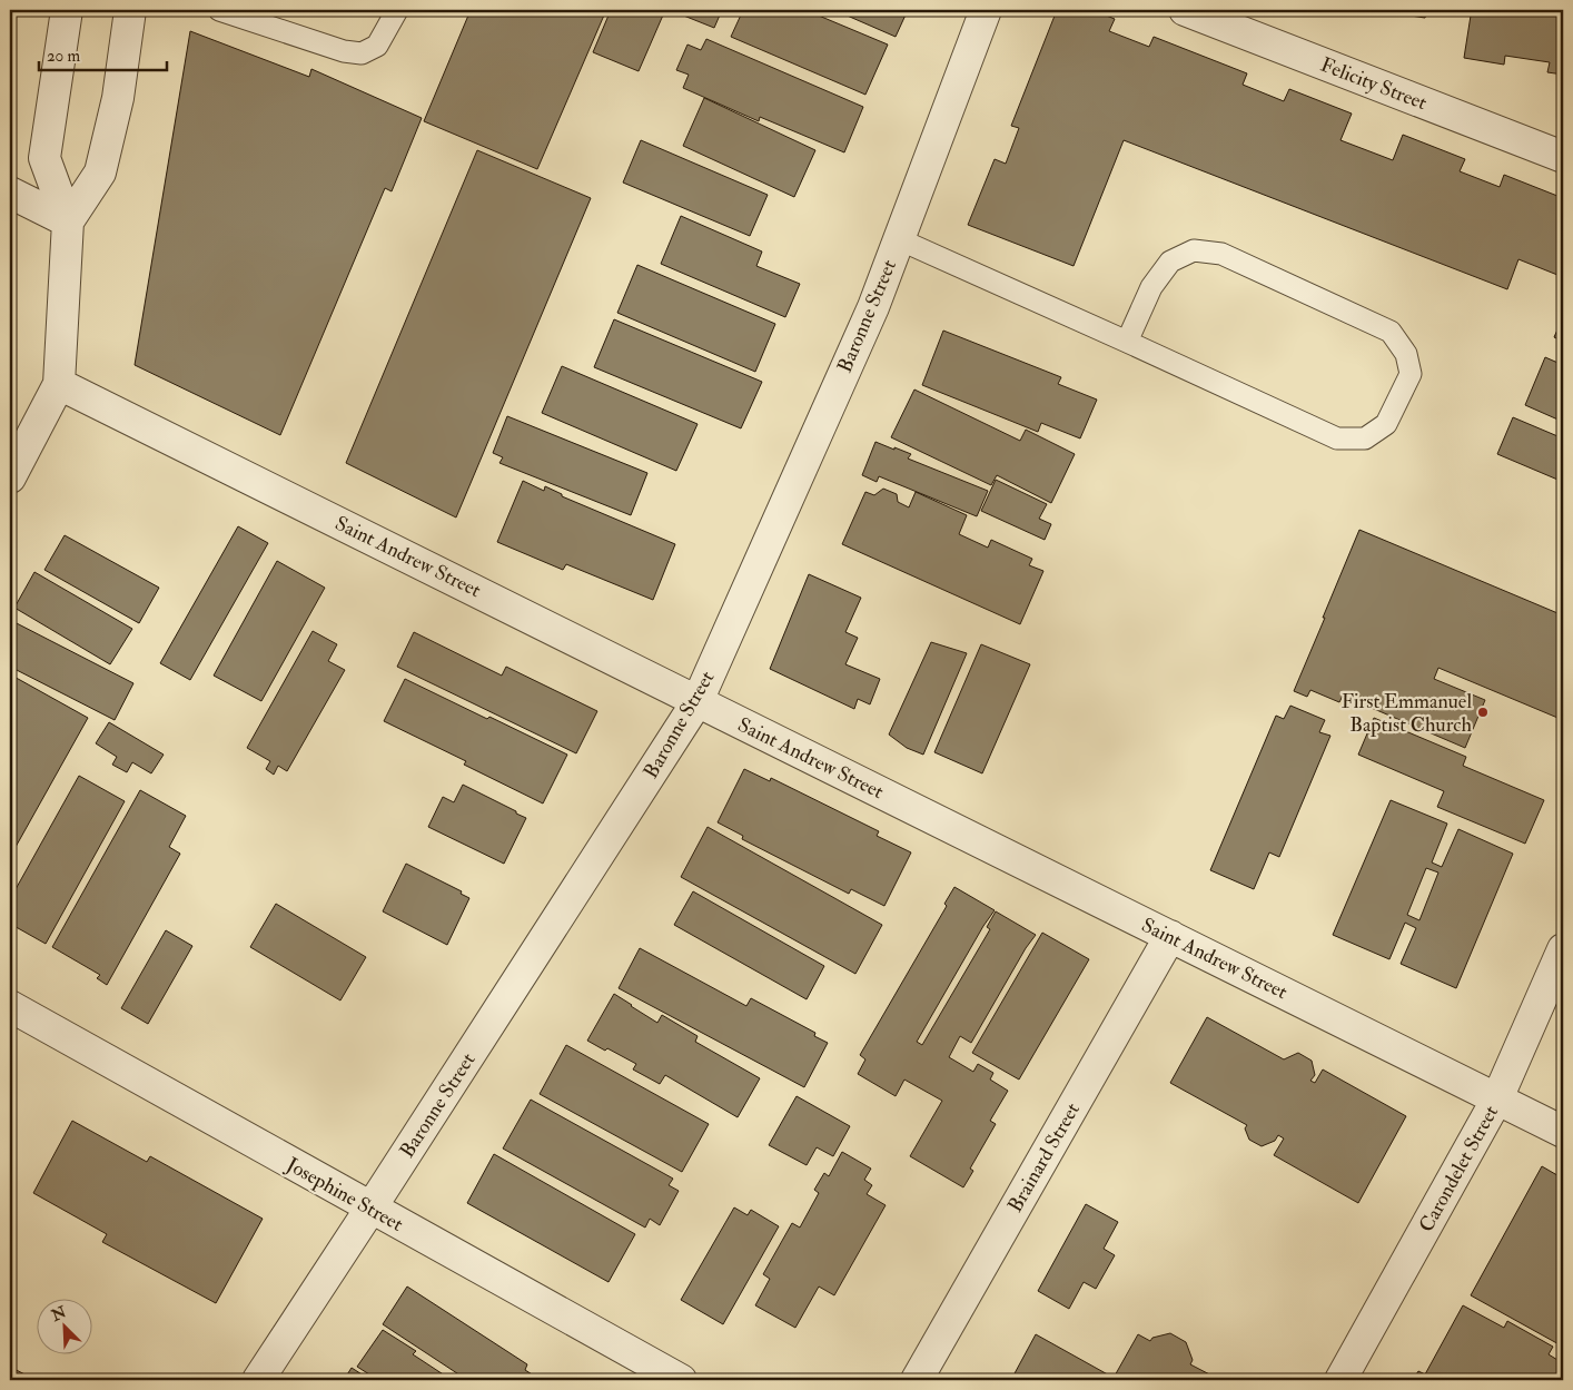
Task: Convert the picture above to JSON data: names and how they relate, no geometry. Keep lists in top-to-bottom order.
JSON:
{
  "streets": {
    "street": [
      "Felicity Street",
      "Baronne Street",
      "Saint Andrew Street",
      "Brainard Street",
      "Carondelet Street",
      "Josephine Street"
    ]
  },
  "crossings": [
    ["Baronne Street", "Saint Andrew Street"],
    ["Baronne Street", "Josephine Street"],
    ["Saint Andrew Street", "Brainard Street"],
    ["Saint Andrew Street", "Carondelet Street"]
  ],
  "places": ["First Emmanuel Baptist Church"],
  "scale_bar": "20 m",
  "north": "top left"
}
